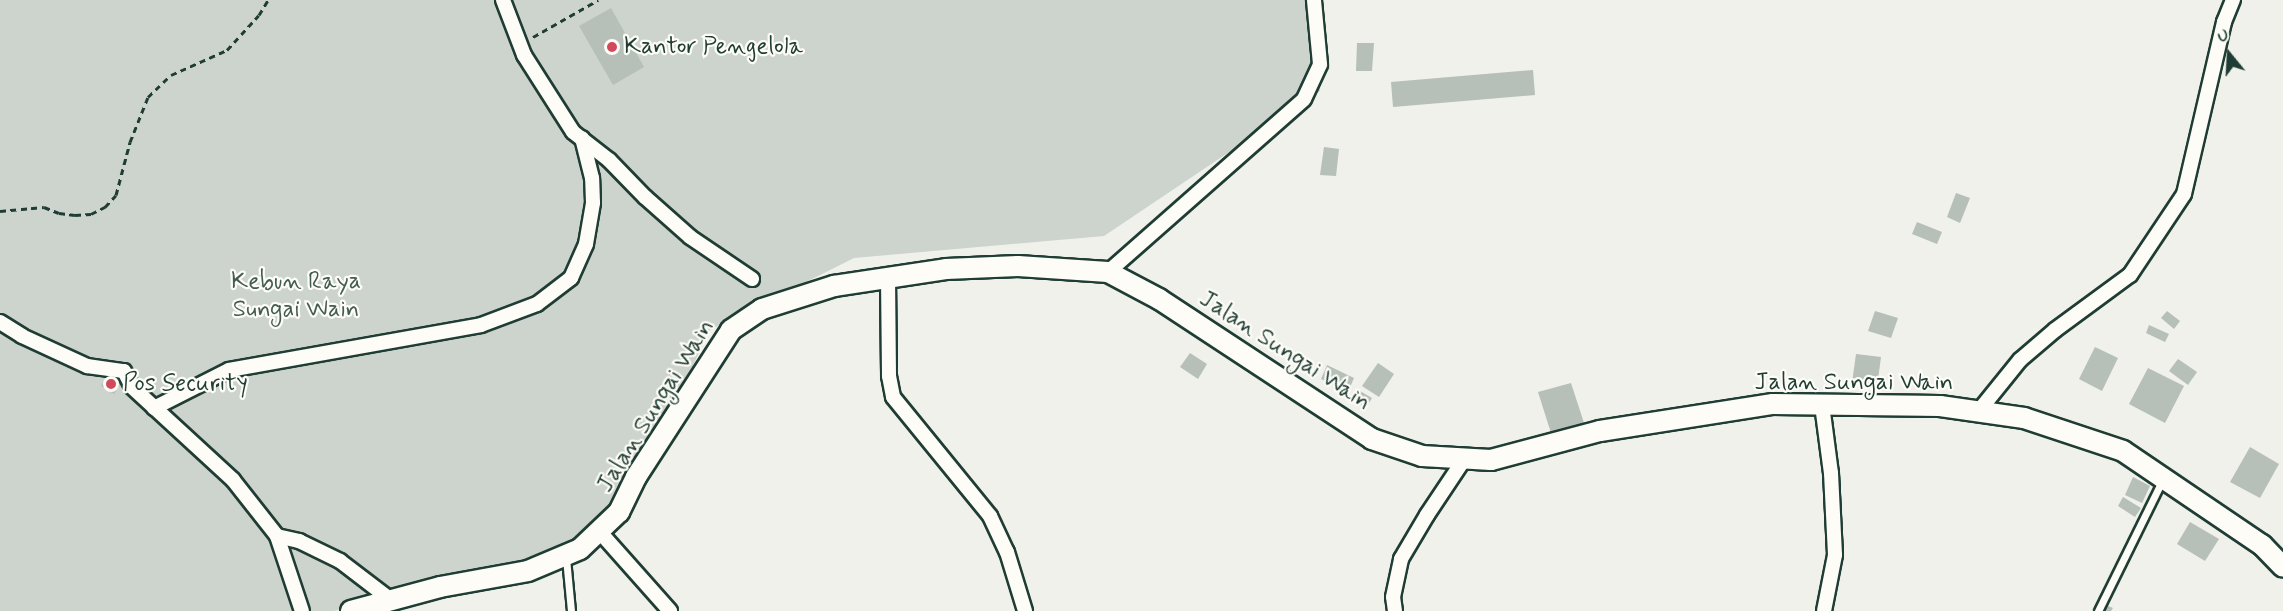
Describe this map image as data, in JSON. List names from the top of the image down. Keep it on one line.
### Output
{"streets":{"street":["Jalan Sungai Wain"]},"parks":["Kebun Raya Sungai Wain"],"places":["Kantor Pengelola","Pos Security"],"north":"top"}
